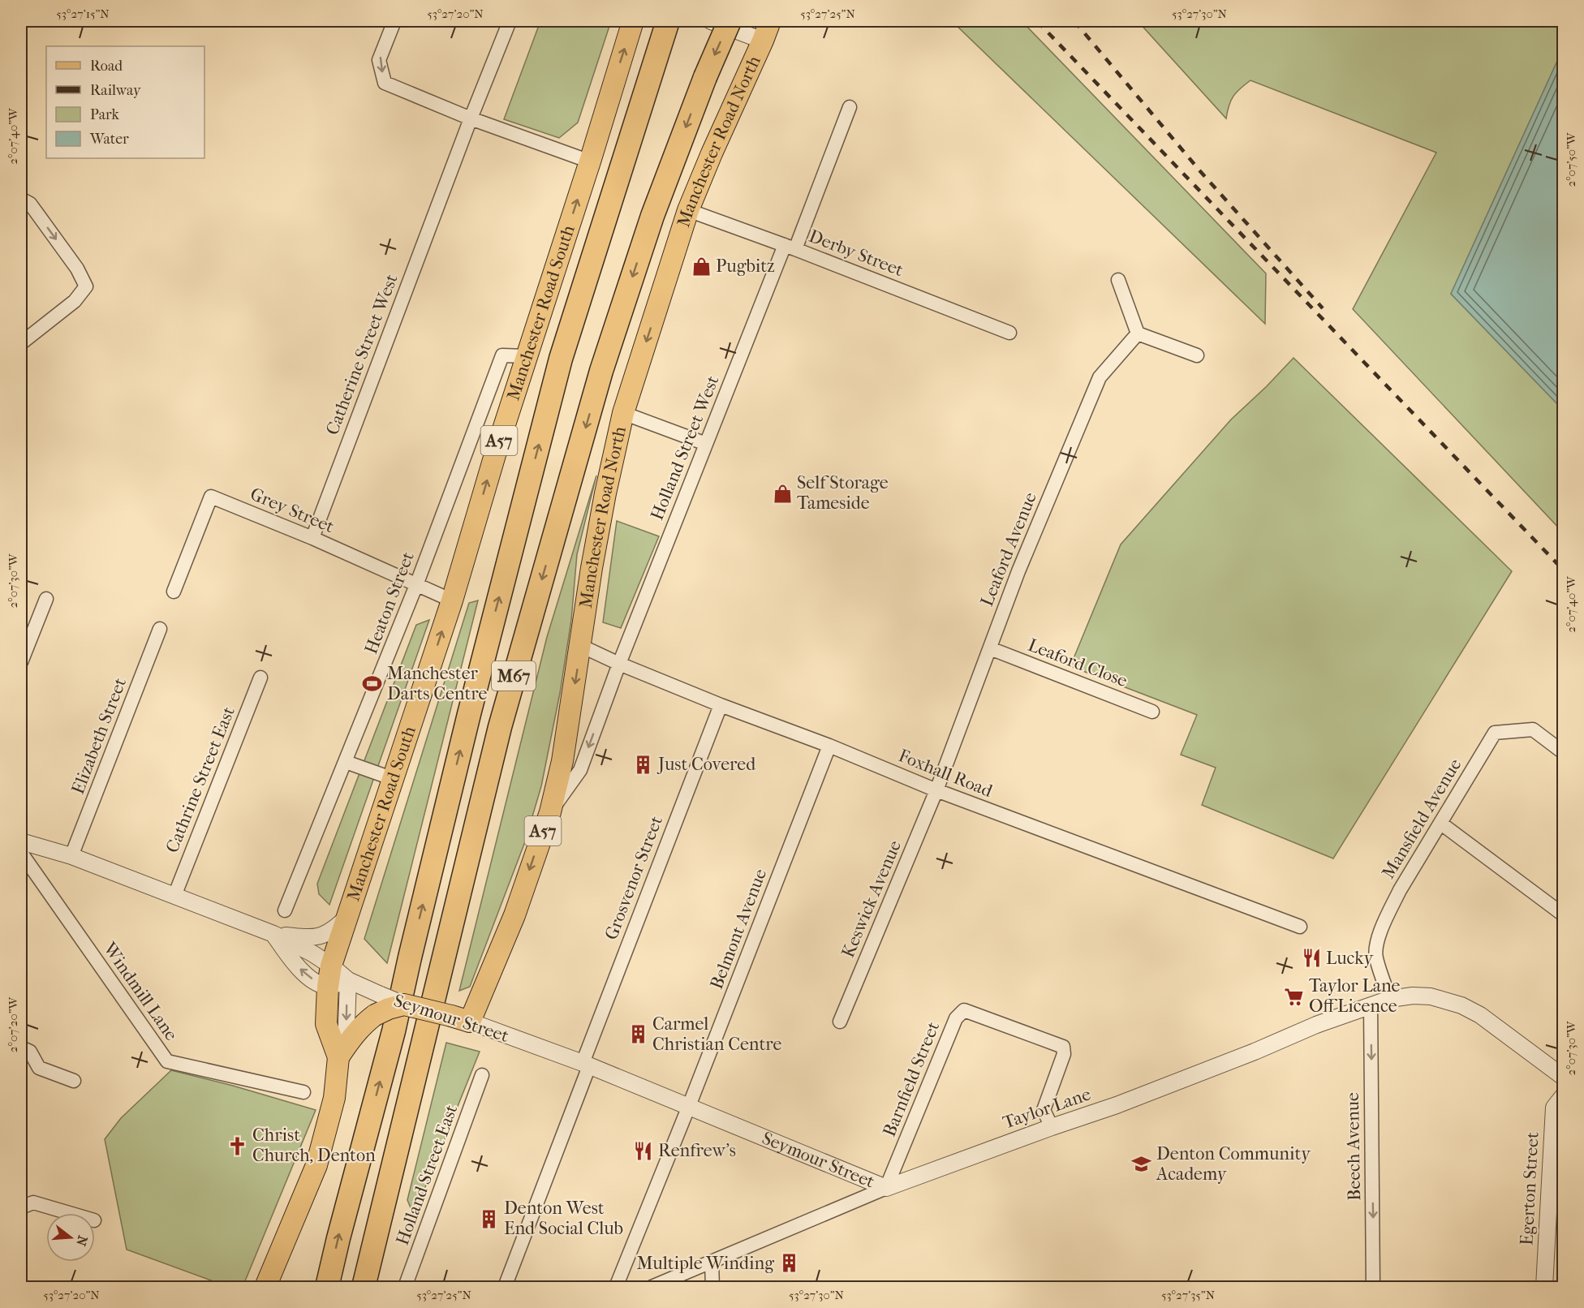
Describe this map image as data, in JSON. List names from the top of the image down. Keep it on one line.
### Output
{"streets":{"highway":["M67"],"main road":["Manchester Road North","Manchester Road South","A57","Seymour Street"],"street":["Derby Street","Catherine Street West","Holland Street West","Grey Street","Leaford Avenue","Heaton Street","Leaford Close","Elizabeth Street","Foxhall Road","Cathrine Street East","Mansfield Avenue","Grosvenor Street","Keswick Avenue","Belmont Avenue","Windmill Lane","Barnfield Street","Taylor Lane","Beech Avenue","Holland Street East","Egerton Street"]},"crossings":[["Manchester Road North","Derby Street"],["Manchester Road North","Holland Street West"],["Manchester Road North","Foxhall Road"],["Manchester Road North","Seymour Street"],["Derby Street","Holland Street West"],["Manchester Road South","A57"],["Manchester Road South","Grey Street"],["Manchester Road South","Heaton Street"],["Manchester Road South","Seymour Street"],["Catherine Street West","Grey Street"],["A57","Seymour Street"],["Holland Street West","Foxhall Road"],["Grey Street","Heaton Street"],["Leaford Avenue","Leaford Close"],["Leaford Avenue","Foxhall Road"],["Leaford Avenue","Keswick Avenue"],["Elizabeth Street","Seymour Street"],["Foxhall Road","Grosvenor Street"],["Foxhall Road","Keswick Avenue"],["Foxhall Road","Belmont Avenue"],["Cathrine Street East","Seymour Street"],["Mansfield Avenue","Taylor Lane"],["Grosvenor Street","Seymour Street"],["Belmont Avenue","Seymour Street"],["Seymour Street","Barnfield Street"],["Seymour Street","Taylor Lane"],["Barnfield Street","Taylor Lane"],["Taylor Lane","Beech Avenue"]],"one_way":["Manchester Road North","Manchester Road South","Beech Avenue"],"places":{"shop":["Pugbitz","Self Storage Tameside"],"sports":["Manchester Darts Centre"],"building":["Just Covered","Carmel Christian Centre","Denton West End Social Club","Multiple Winding"],"restaurant":["Lucky","Renfrew's"],"supermarket":["Taylor Lane Off Licence"],"church":["Christ Church, Denton"],"school or university":["Denton Community Academy"]},"legend":["Road","Railway","Park","Water"],"north":"right","coordinates":["53°27'15\"N","53°27'20\"N","53°27'25\"N","53°27'30\"N","2°07'40\"W","2°07'50\"W","2°07'30\"W","2°07'20\"W","53°27'35\"N"]}
